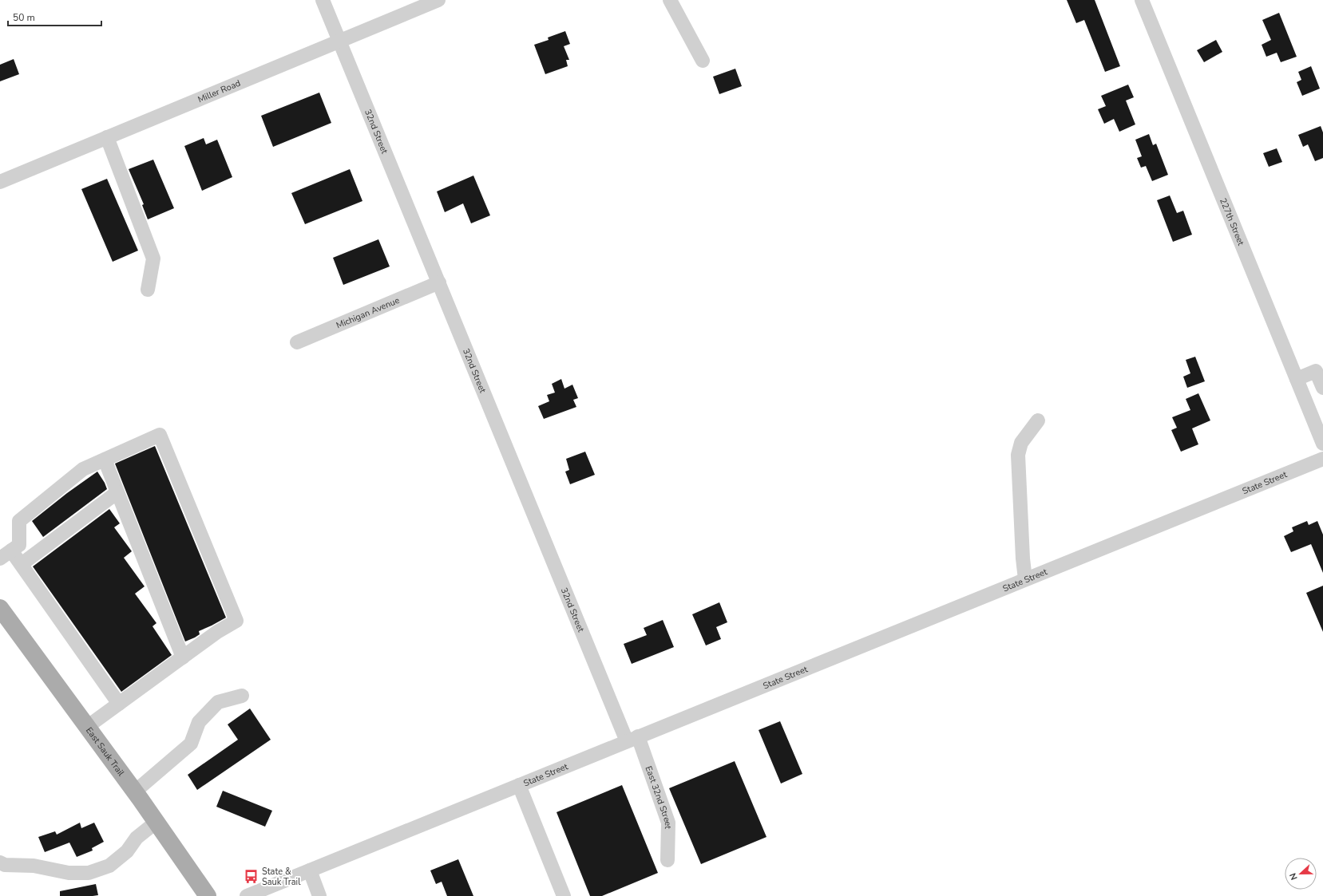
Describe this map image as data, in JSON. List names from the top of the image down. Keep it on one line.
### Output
{"streets":{"main road":["East Sauk Trail"],"street":["Miller Road","32nd Street","227th Street","Michigan Avenue","State Street","East 32nd Street"]},"crossings":[["Miller Road","32nd Street"],["32nd Street","Michigan Avenue"],["32nd Street","State Street"],["32nd Street","East 32nd Street"],["State Street","East 32nd Street"]],"places":{"bus stop":["State & Sauk Trail"]},"scale_bar":"50 m","north":"left"}
